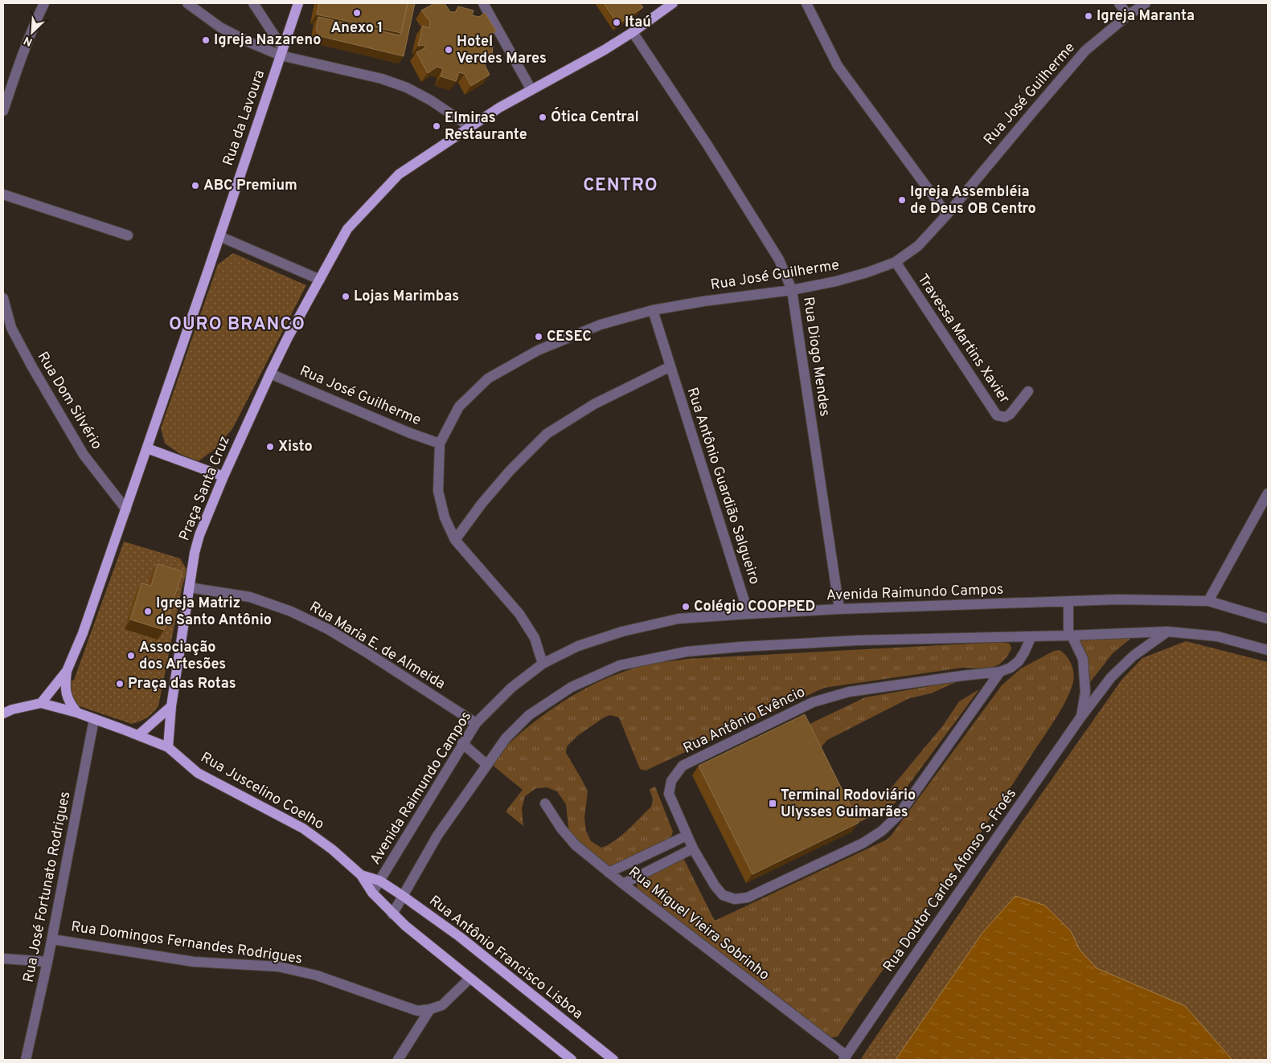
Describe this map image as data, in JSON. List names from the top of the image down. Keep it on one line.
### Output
{"streets":{"main road":["Rua da Lavoura","Praça Santa Cruz","Rua Juscelino Coelho","Rua Antônio Francisco Lisboa"],"street":["Rua José Guilherme","Travessa Martins Xavier","Rua Diogo Mendes","Rua Dom Silvério","Rua Antônio Guardião Salgueiro","Avenida Raimundo Campos","Rua Maria E. de Almeida","Rua Antônio Evêncio","Rua Doutor Carlos Afonso S. Froés","Rua José Fortunato Rodrigues","Rua Miguel Vieira Sobrinho","Rua Domingos Fernandes Rodrigues"]},"crossings":[["Rua José Guilherme","Travessa Martins Xavier"],["Rua José Guilherme","Rua Diogo Mendes"],["Rua José Guilherme","Rua Antônio Guardião Salgueiro"],["Rua José Guilherme","Praça Santa Cruz"],["Rua José Guilherme","Avenida Raimundo Campos"],["Rua Diogo Mendes","Praça Santa Cruz"],["Rua Diogo Mendes","Avenida Raimundo Campos"],["Rua Antônio Guardião Salgueiro","Avenida Raimundo Campos"],["Praça Santa Cruz","Rua Maria E. de Almeida"],["Praça Santa Cruz","Rua Juscelino Coelho"],["Avenida Raimundo Campos","Rua Maria E. de Almeida"],["Avenida Raimundo Campos","Rua Juscelino Coelho"],["Avenida Raimundo Campos","Rua Antônio Francisco Lisboa"],["Rua Juscelino Coelho","Rua Antônio Francisco Lisboa"],["Rua Doutor Carlos Afonso S. Froés","Rua Miguel Vieira Sobrinho"],["Rua José Fortunato Rodrigues","Rua Domingos Fernandes Rodrigues"]],"districts":["CENTRO","OURO BRANCO"],"places":{"other":["Anexo 1","Igreja Maranta","Itaú","Igreja Nazareno","Hotel Verdes Mares","Ótica Central","Elmiras Restaurante","ABC Premium","Igreja Assembléia de Deus OB Centro","Lojas Marimbas","CESEC","Xisto","Colégio COOPPED","Igreja Matriz de Santo Antônio","Associação dos Artesões","Praça das Rotas"],"transit":["Terminal Rodoviário Ulysses Guimarães"]},"north":"bottom left"}
